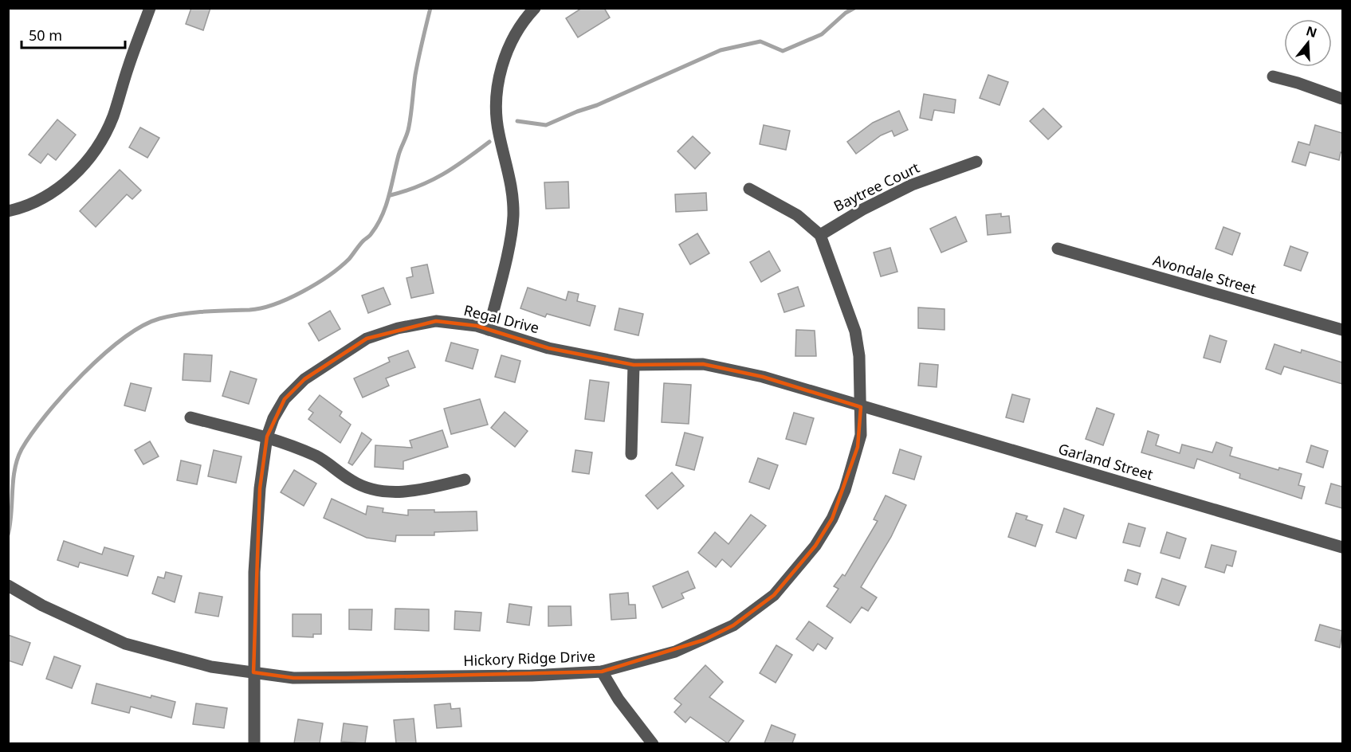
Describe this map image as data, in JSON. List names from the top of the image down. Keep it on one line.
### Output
{"streets":{"street":["Baytree Court","Avondale Street","Regal Drive","Garland Street","Hickory Ridge Drive"]},"crossings":[["Baytree Court","Hickory Ridge Drive"],["Regal Drive","Garland Street"],["Regal Drive","Hickory Ridge Drive"],["Garland Street","Hickory Ridge Drive"]],"scale_bar":"50 m","north":"top"}
